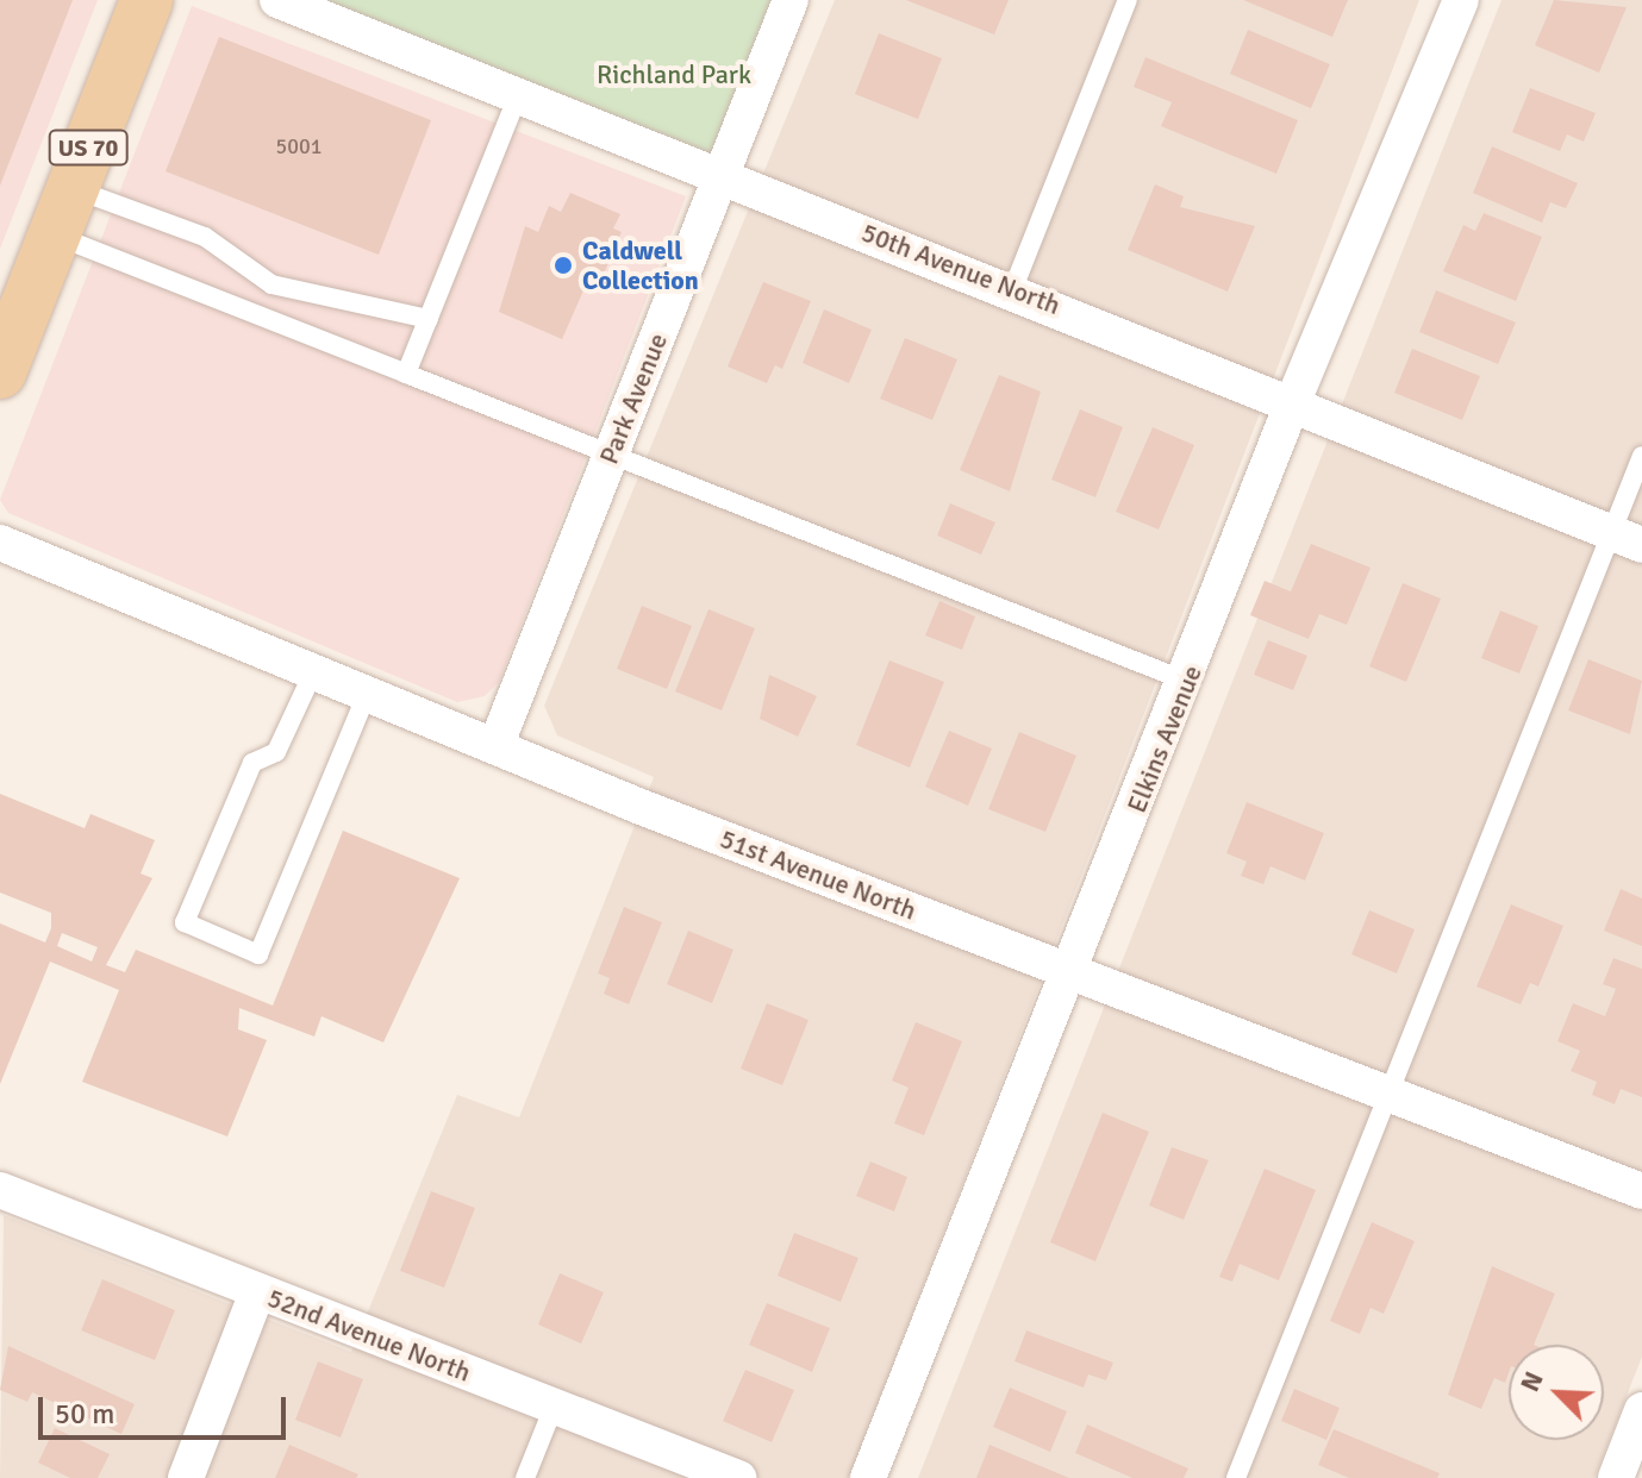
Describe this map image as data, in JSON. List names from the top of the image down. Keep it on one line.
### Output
{"streets":{"main road":["US 70"],"street":["50th Avenue North","Park Avenue","Elkins Avenue","51st Avenue North","52nd Avenue North"]},"crossings":[["50th Avenue North","Park Avenue"],["50th Avenue North","Elkins Avenue"],["Park Avenue","51st Avenue North"],["Elkins Avenue","51st Avenue North"]],"parks":["Richland Park"],"places":["Caldwell Collection"],"house_numbers":["5001"],"scale_bar":"50 m","north":"top left"}
